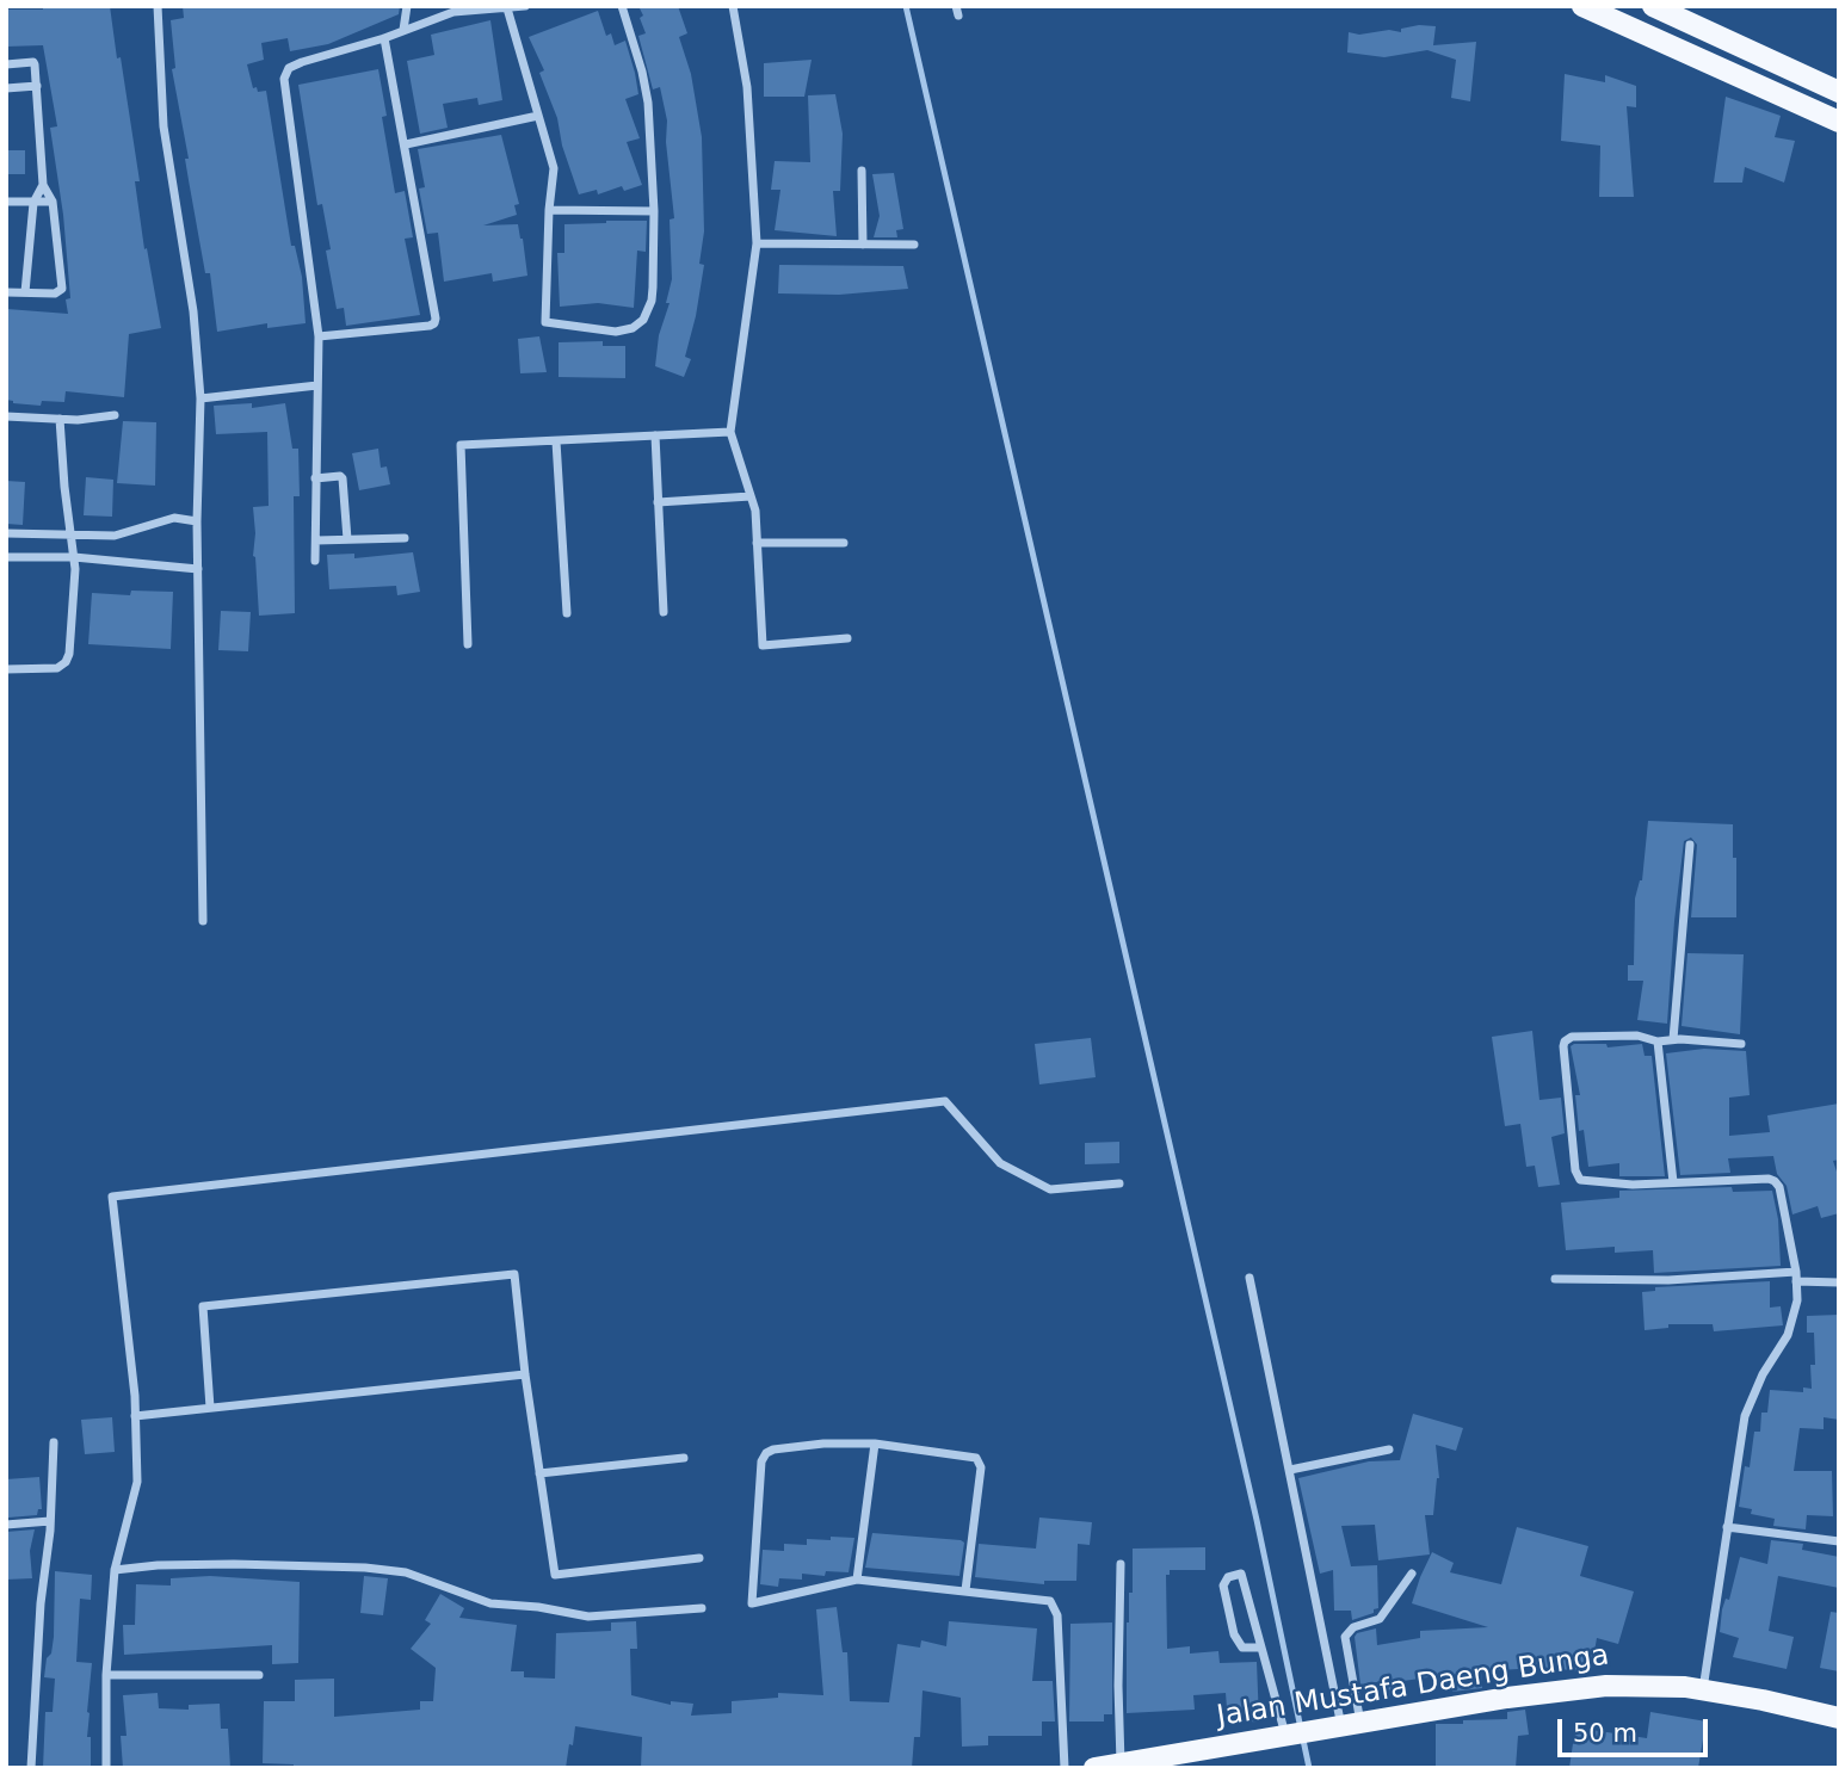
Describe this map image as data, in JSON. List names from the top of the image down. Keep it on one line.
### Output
{"streets":{"main road":["Jalan Mustafa Daeng Bunga"]},"scale_bar":"50 m"}
